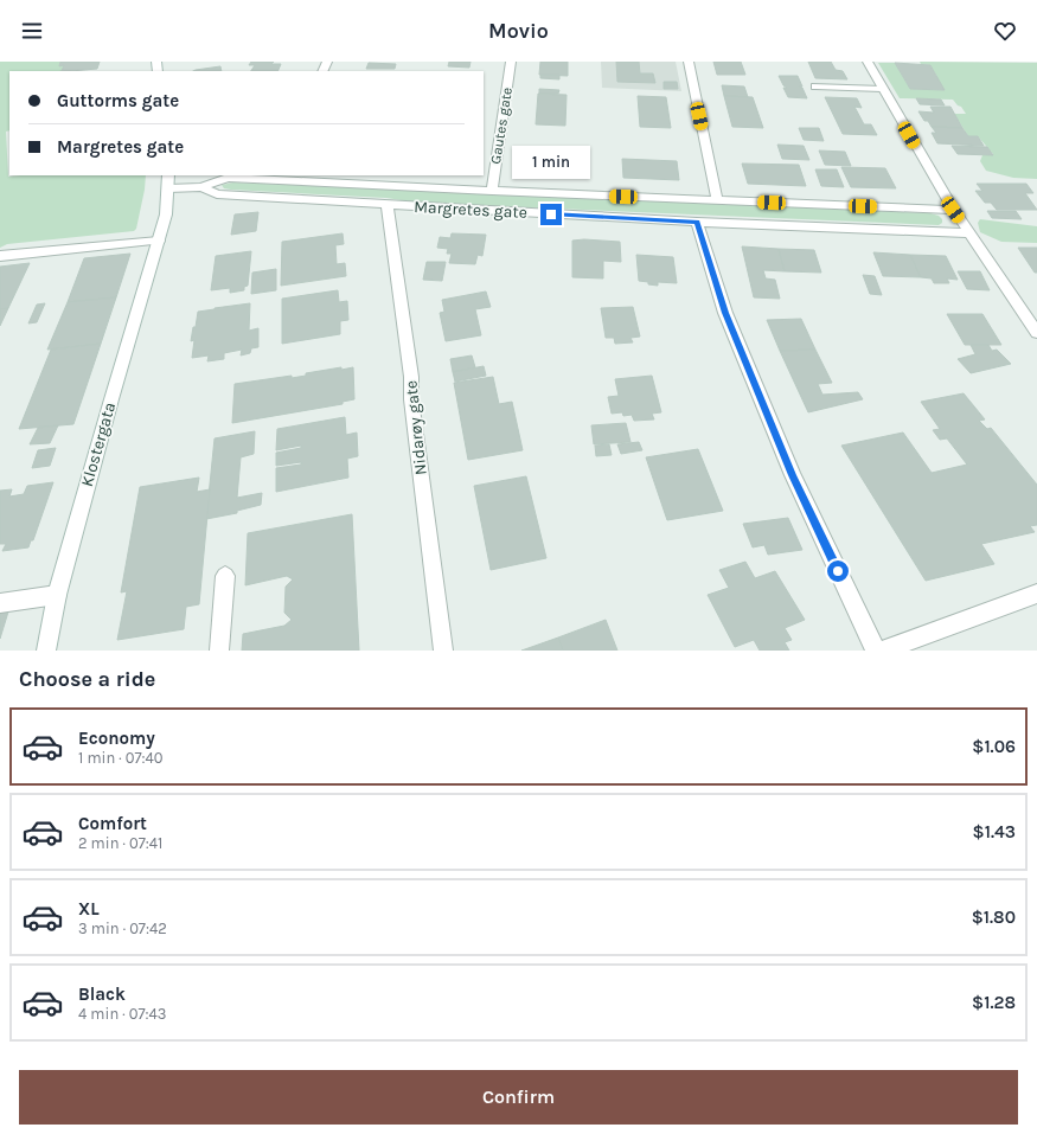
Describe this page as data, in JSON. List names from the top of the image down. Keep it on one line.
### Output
{"streets":{"street":["Gautes gate","Margretes gate","Nidarøy gate","Klostergata"]},"crossings":[["Gautes gate","Margretes gate"],["Margretes gate","Nidarøy gate"],["Margretes gate","Klostergata"]],"page":{"header":"Movio","banner":["Guttorms gate","Margretes gate"],"bubble":"1 min","heading":"Choose a ride","list":[{"name":"Economy","note":"1 min · 07:40","value":"$1.06"},{"name":"Comfort","note":"2 min · 07:41","value":"$1.43"},{"name":"XL","note":"3 min · 07:42","value":"$1.80"},{"name":"Black","note":"4 min · 07:43","value":"$1.28"}],"buttons":"Confirm"}}
